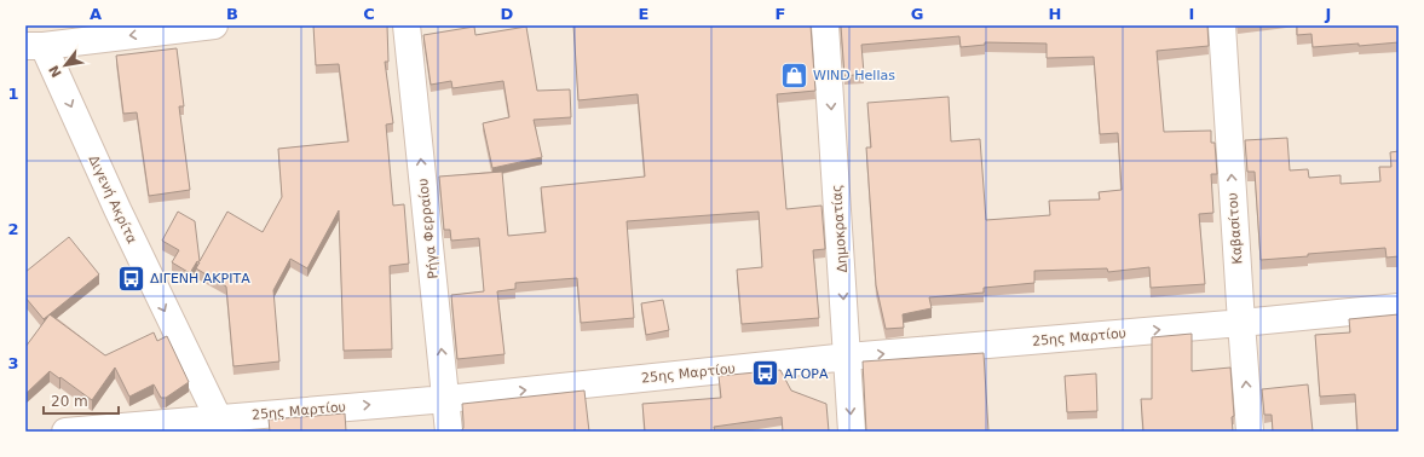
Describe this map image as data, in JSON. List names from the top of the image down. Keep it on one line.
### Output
{"streets":{"street":["Διγενή Ακρίτα","Ρήγα Φερραίου","Δημοκρατίας","Καβασίτου","25ης Μαρτίου"]},"crossings":[["Διγενή Ακρίτα","25ης Μαρτίου"],["Ρήγα Φερραίου","25ης Μαρτίου"],["Δημοκρατίας","25ης Μαρτίου"],["Καβασίτου","25ης Μαρτίου"]],"one_way":["Διγενή Ακρίτα","Ρήγα Φερραίου","Δημοκρατίας","Καβασίτου","25ης Μαρτίου"],"places":{"shop":["WIND Hellas"],"bus stop":["ΔΙΓΕΝΗ ΑΚΡΙΤΑ","ΑΓΟΡΑ"]},"scale_bar":"20 m","north":"bottom left","grid":{"columns":["A","B","C","D","E","F","G","H","I","J"],"rows":["1","2","3"]}}
